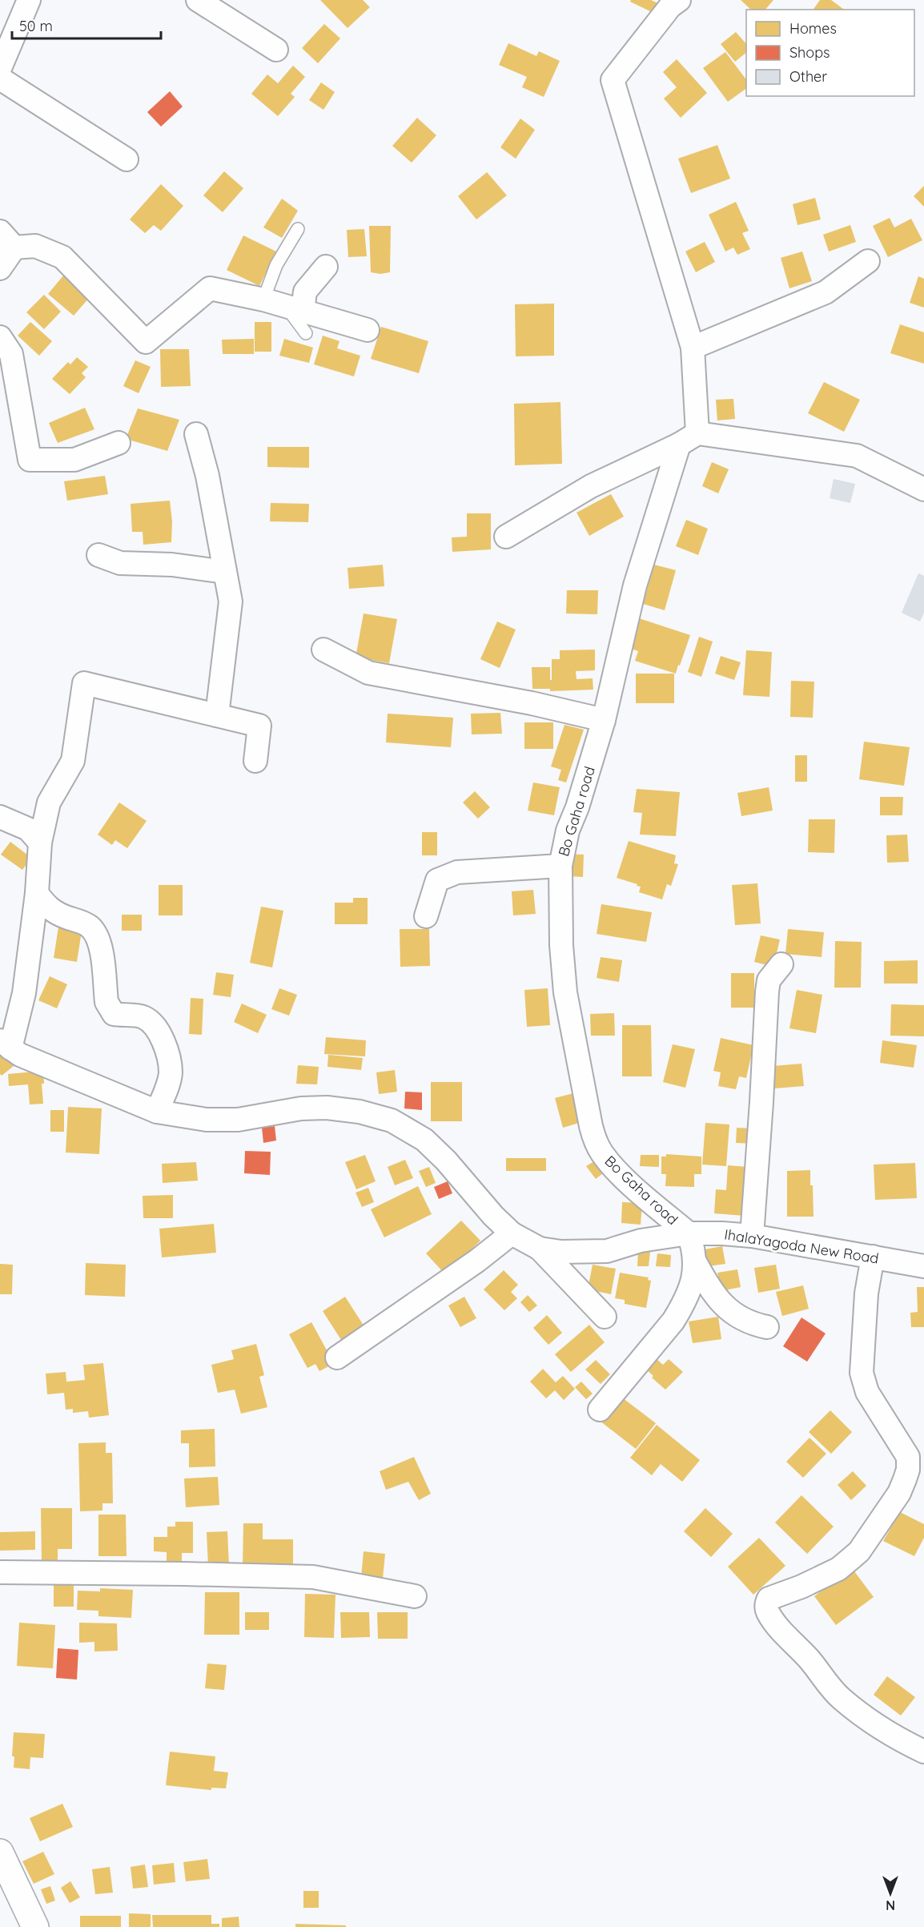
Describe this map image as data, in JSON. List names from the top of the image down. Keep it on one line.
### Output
{"streets":{"street":["Bo Gaha road","IhalaYagoda New Road"]},"crossings":[["Bo Gaha road","IhalaYagoda New Road"]],"legend":["Homes","Shops","Other"],"scale_bar":"50 m","north":"bottom"}
